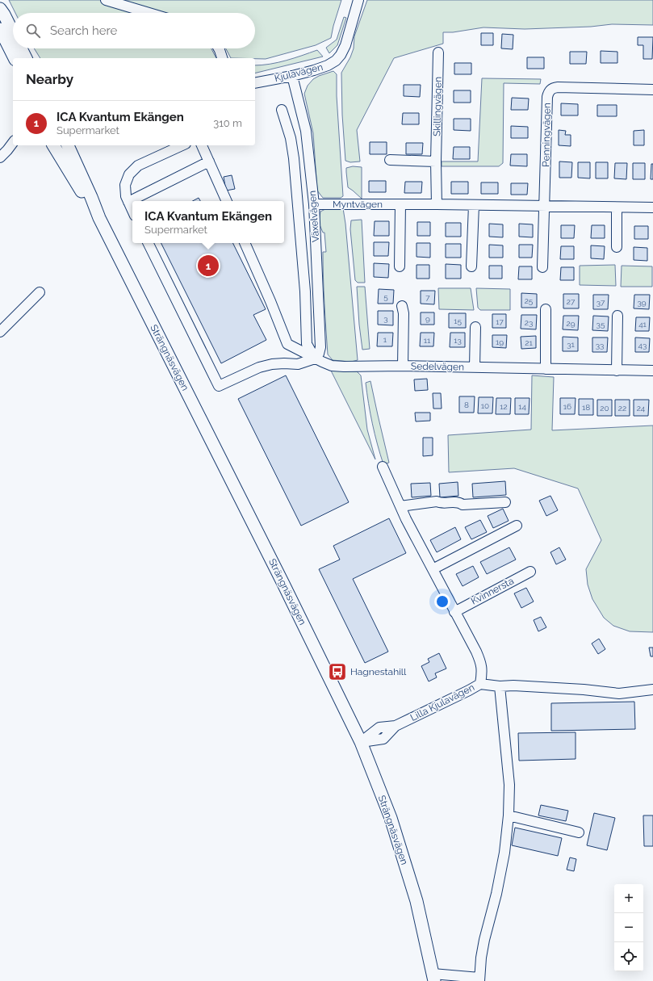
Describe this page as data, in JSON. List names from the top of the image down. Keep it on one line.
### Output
{"streets":{"main road":["Strängnäsvägen"],"street":["Kjulavägen","Skillingvägen","Penningvägen","Myntvägen","Växelvägen","Sedelvägen","Kvinnersta","Lilla Kjulavägen"]},"crossings":[["Kjulavägen","Växelvägen"],["Skillingvägen","Myntvägen"],["Penningvägen","Myntvägen"],["Myntvägen","Växelvägen"],["Strängnäsvägen","Lilla Kjulavägen"],["Kvinnersta","Lilla Kjulavägen"]],"places":{"bus stop":["Hagnestahill"]},"house_numbers":["5","7","25","27","37","39","3","9","15","17","23","29","35","41","1","11","13","19","21","31","33","43","8","10","12","14","16","18","20","22","24"],"page":{"search":"Search here","heading":"Nearby","list":[{"mark":"1","name":"ICA Kvantum Ekängen","note":"Supermarket","value":"310 m"}],"popup":["ICA Kvantum Ekängen","Supermarket"],"pins":"1","map_buttons":["+","−"]}}
